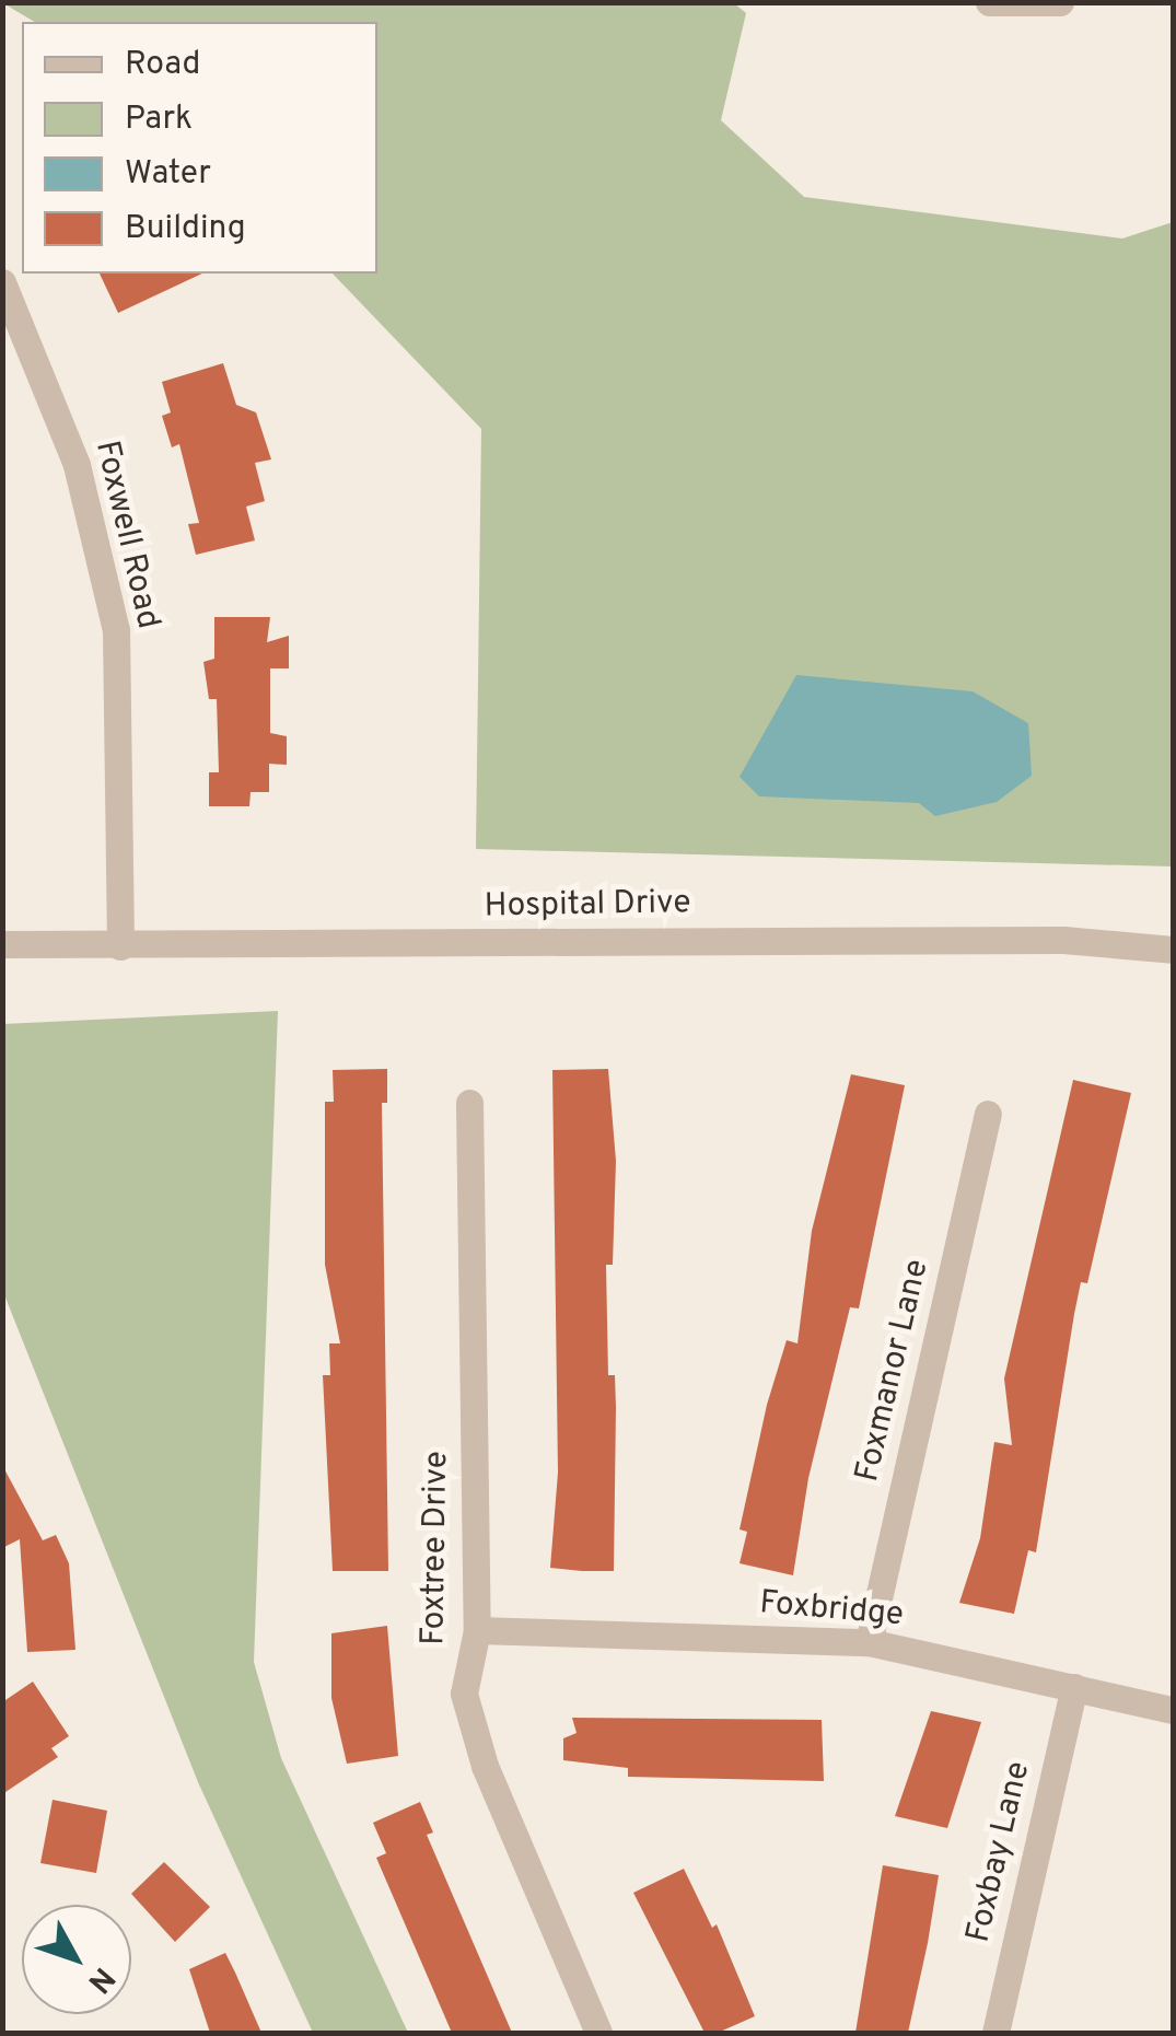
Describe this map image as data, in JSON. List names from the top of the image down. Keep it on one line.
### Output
{"streets":{"street":["Foxwell Road","Hospital Drive","Foxmanor Lane","Foxtree Drive","Foxbridge","Foxbay Lane"]},"crossings":[["Foxwell Road","Hospital Drive"],["Foxmanor Lane","Foxbridge"],["Foxtree Drive","Foxbridge"],["Foxbridge","Foxbay Lane"]],"legend":["Road","Park","Water","Building"],"north":"bottom right"}
